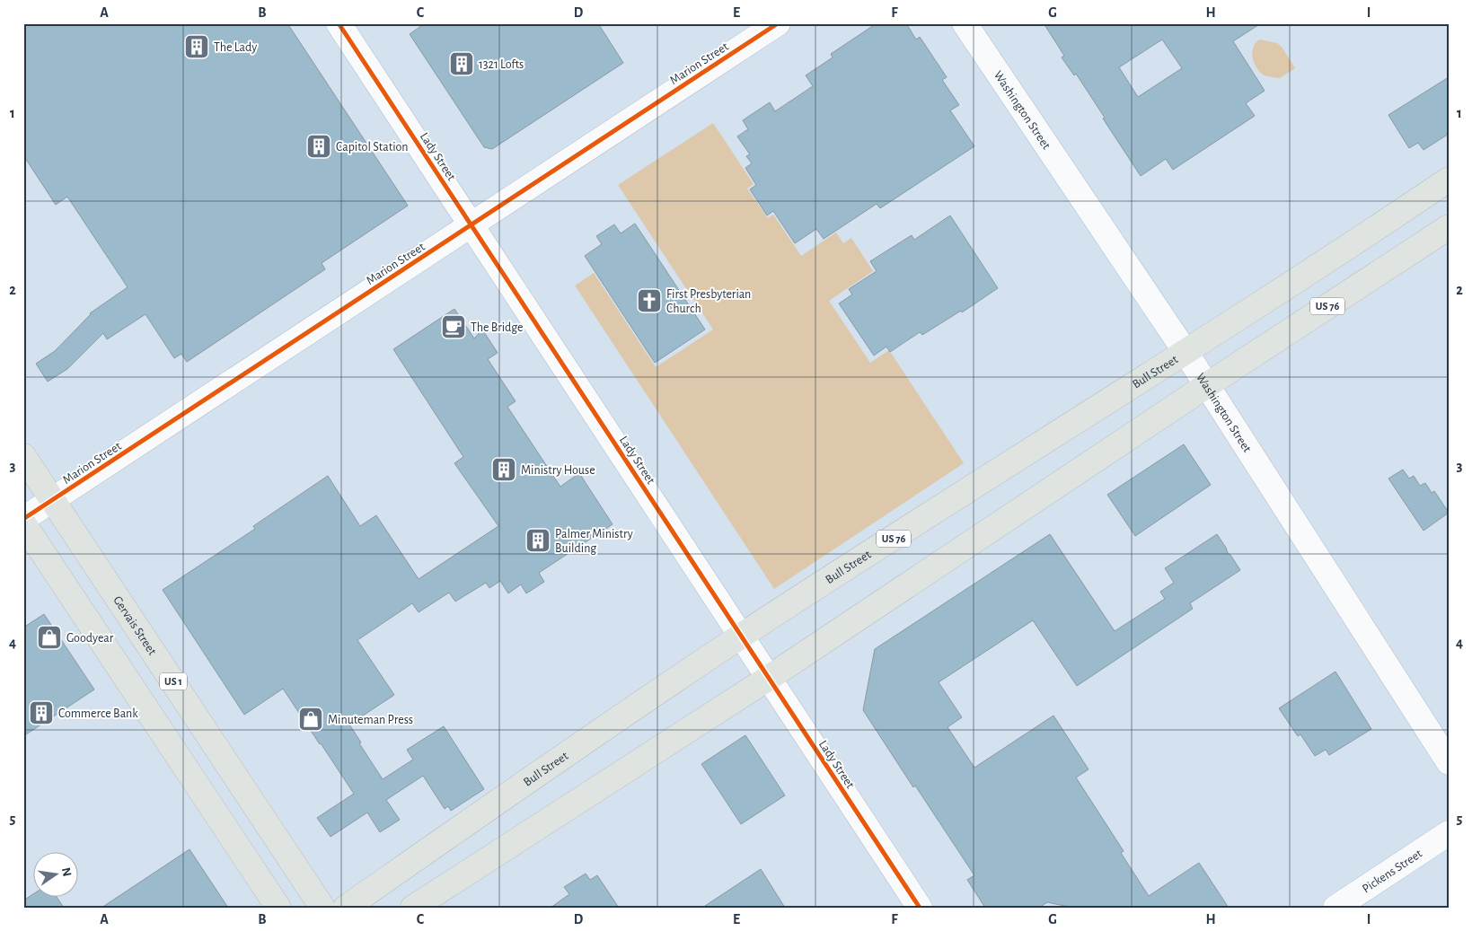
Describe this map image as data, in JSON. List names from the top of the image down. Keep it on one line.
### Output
{"streets":{"main road":["US 76","Bull Street","Gervais Street","US 1"],"street":["Marion Street","Washington Street","Lady Street","Pickens Street"]},"crossings":[["Marion Street","Lady Street"],["Marion Street","Gervais Street"],["Washington Street","US 76"],["Washington Street","Bull Street"],["Lady Street","US 76"],["Lady Street","Bull Street"]],"places":{"building":["The Lady","1321 Lofts","Capitol Station","Ministry House","Palmer Ministry Building","Commerce Bank"],"church":["First Presbyterian Church"],"cafe":["The Bridge"],"shop":["Goodyear","Minuteman Press"]},"north":"right","grid":{"columns":["A","B","C","D","E","F","G","H","I"],"rows":["1","2","3","4","5"]}}
